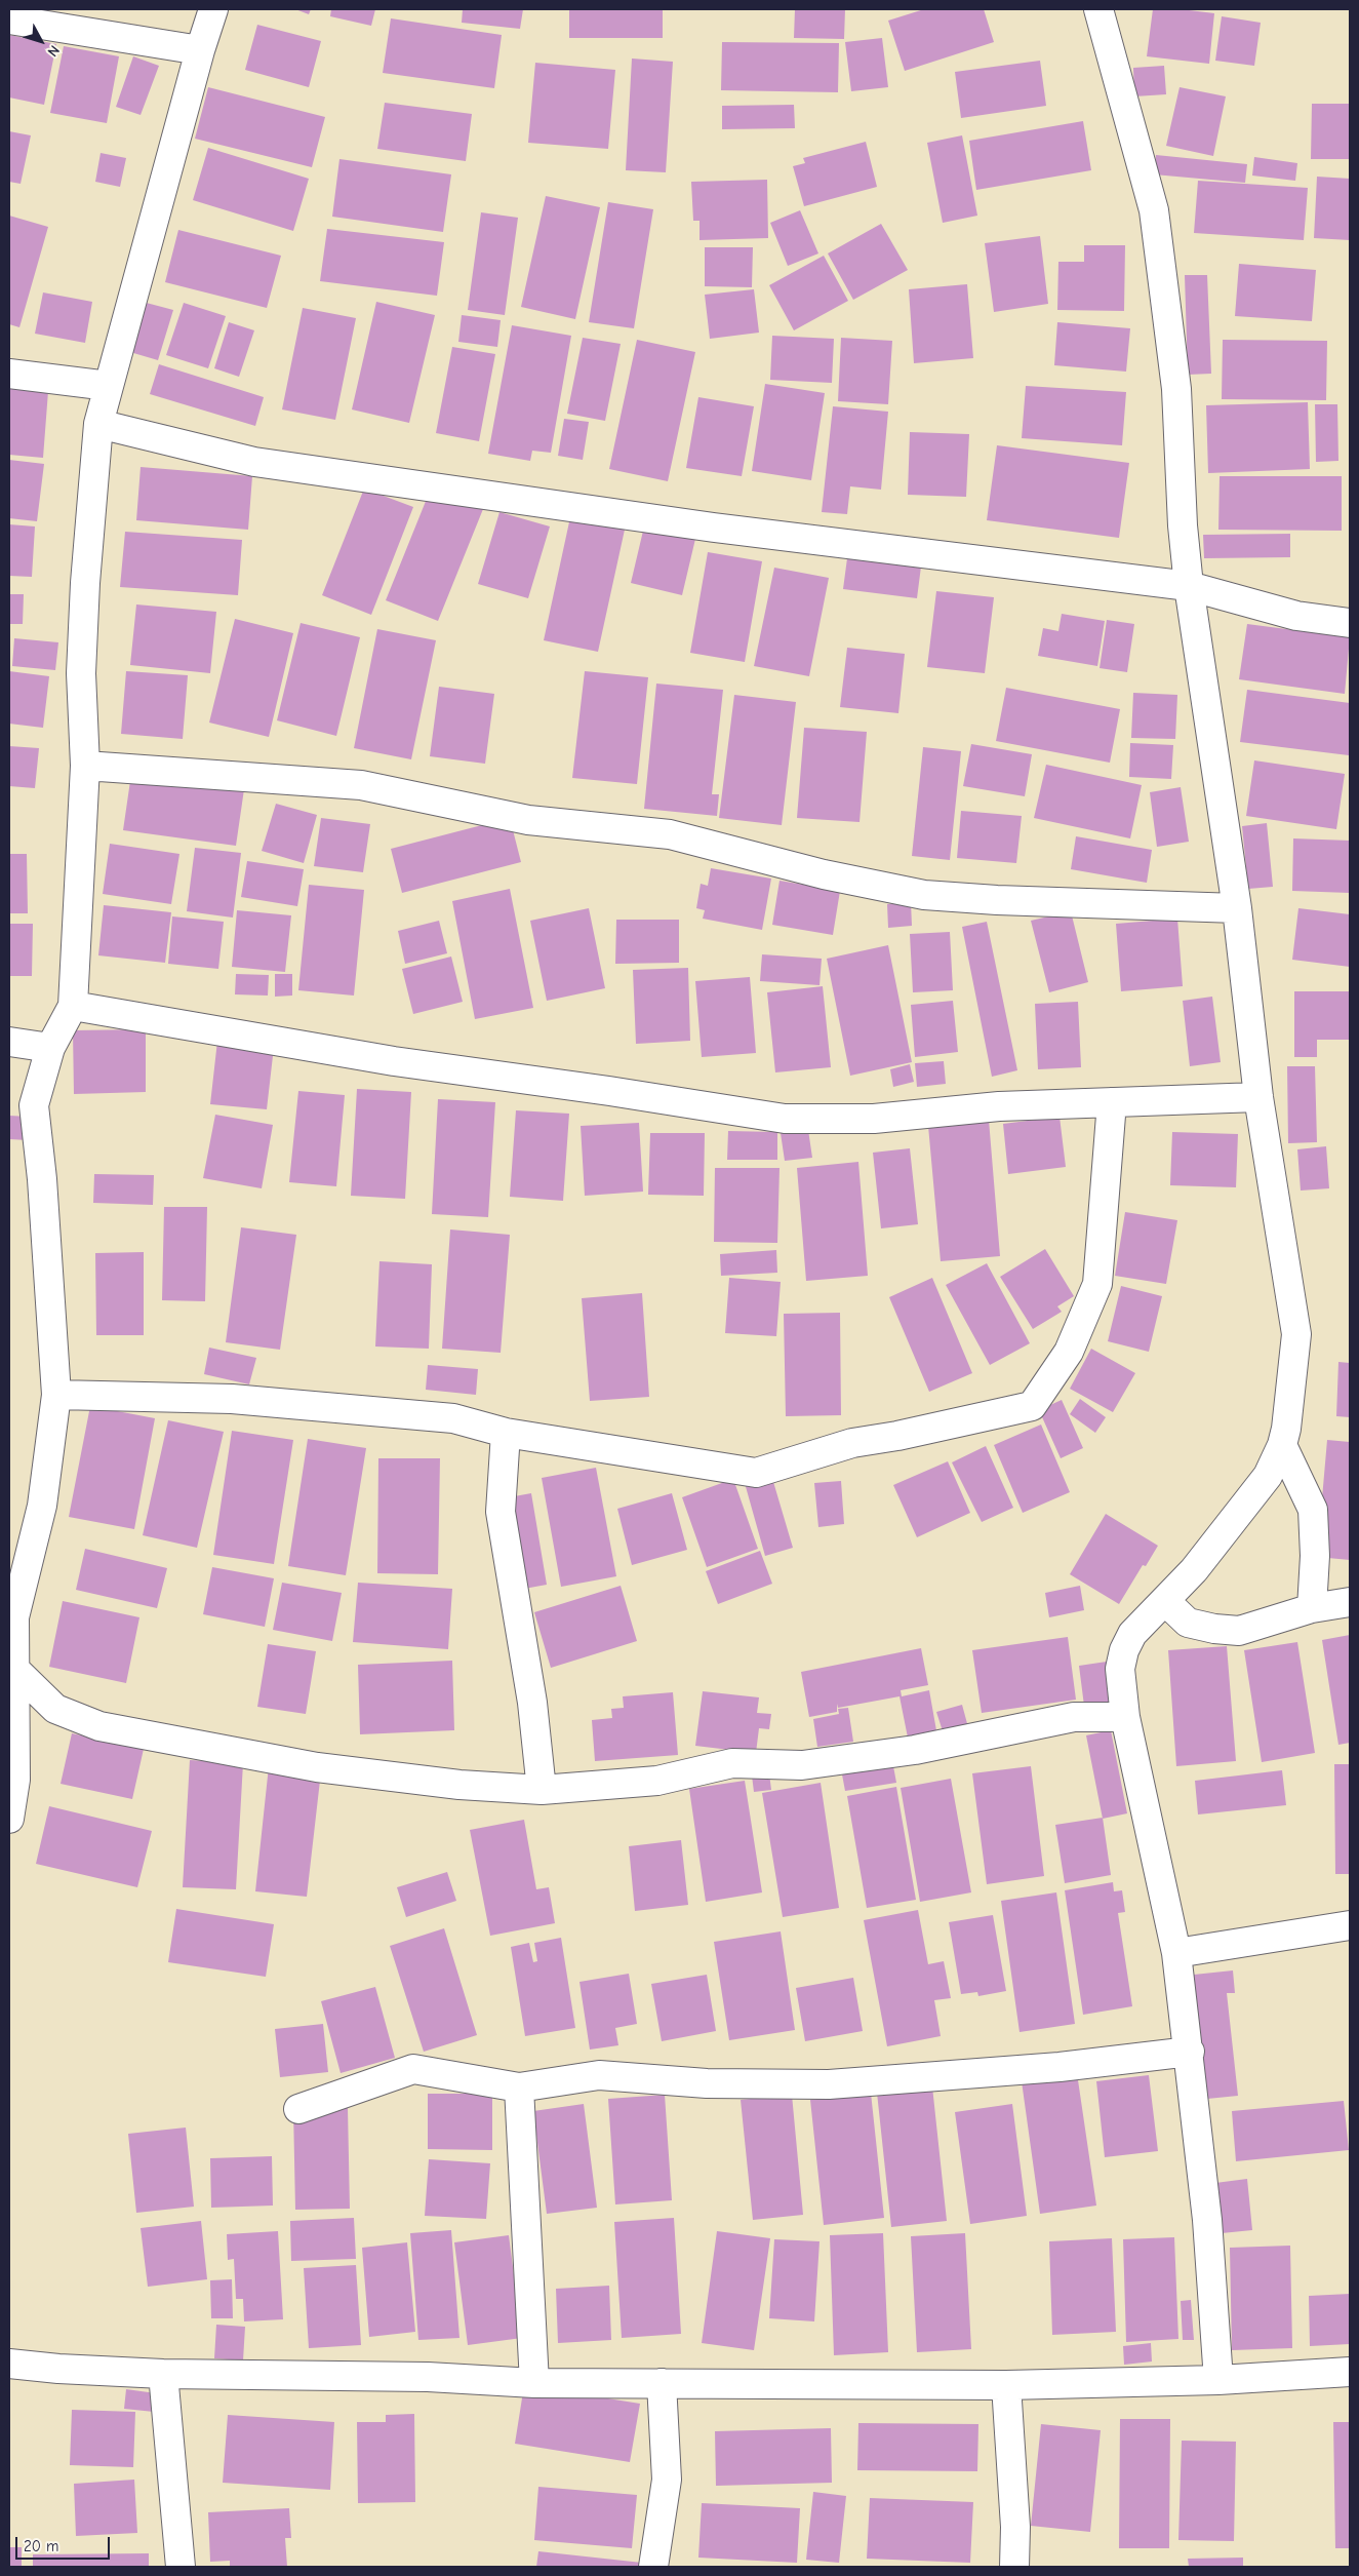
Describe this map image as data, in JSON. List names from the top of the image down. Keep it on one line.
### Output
{"scale_bar":"20 m","north":"bottom right"}
